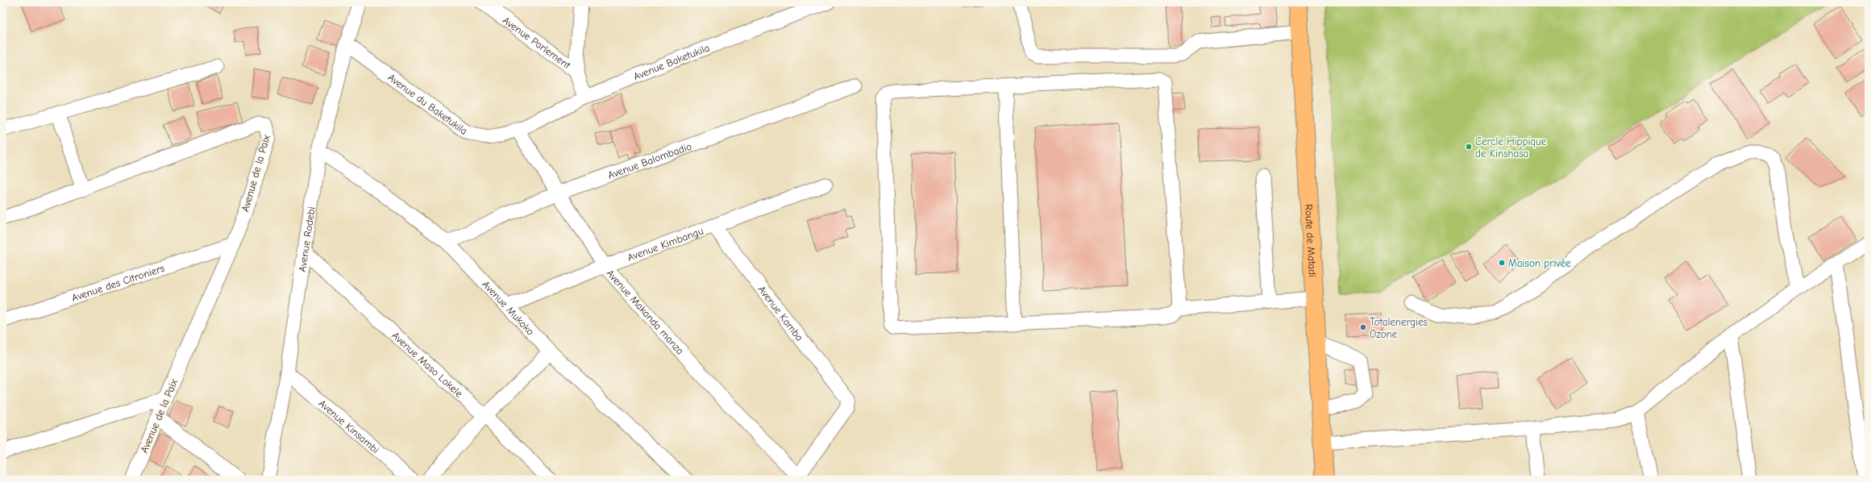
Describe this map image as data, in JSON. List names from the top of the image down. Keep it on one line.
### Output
{"streets":{"main road":["Route de Matadi"],"street":["Avenue Parlement","Avenue Baketukila","Avenue du Baketukila","Avenue Balombadio","Avenue de la Paix","Avenue Rodebi","Avenue Kimbangu","Avenue des Citroniers","Avenue Mukoko","Avenue Makanda manza","Avenue Kamba","Avenue Maso Lokele","Avenue Kinsambi"]},"crossings":[["Avenue Baketukila","Avenue du Baketukila"],["Avenue Baketukila","Avenue Makanda manza"],["Avenue du Baketukila","Avenue Rodebi"],["Avenue du Baketukila","Avenue Makanda manza"],["Avenue Balombadio","Avenue Mukoko"],["Avenue Balombadio","Avenue Makanda manza"],["Avenue de la Paix","Avenue des Citroniers"],["Avenue Rodebi","Avenue Mukoko"],["Avenue Rodebi","Avenue Maso Lokele"],["Avenue Rodebi","Avenue Kinsambi"],["Avenue Kimbangu","Avenue Mukoko"],["Avenue Kimbangu","Avenue Makanda manza"],["Avenue Kimbangu","Avenue Kamba"],["Avenue Makanda manza","Avenue Kamba"]],"places":["Cercle Hippique de Kinshasa","Maison privée","Totalenergies Ozone"]}
